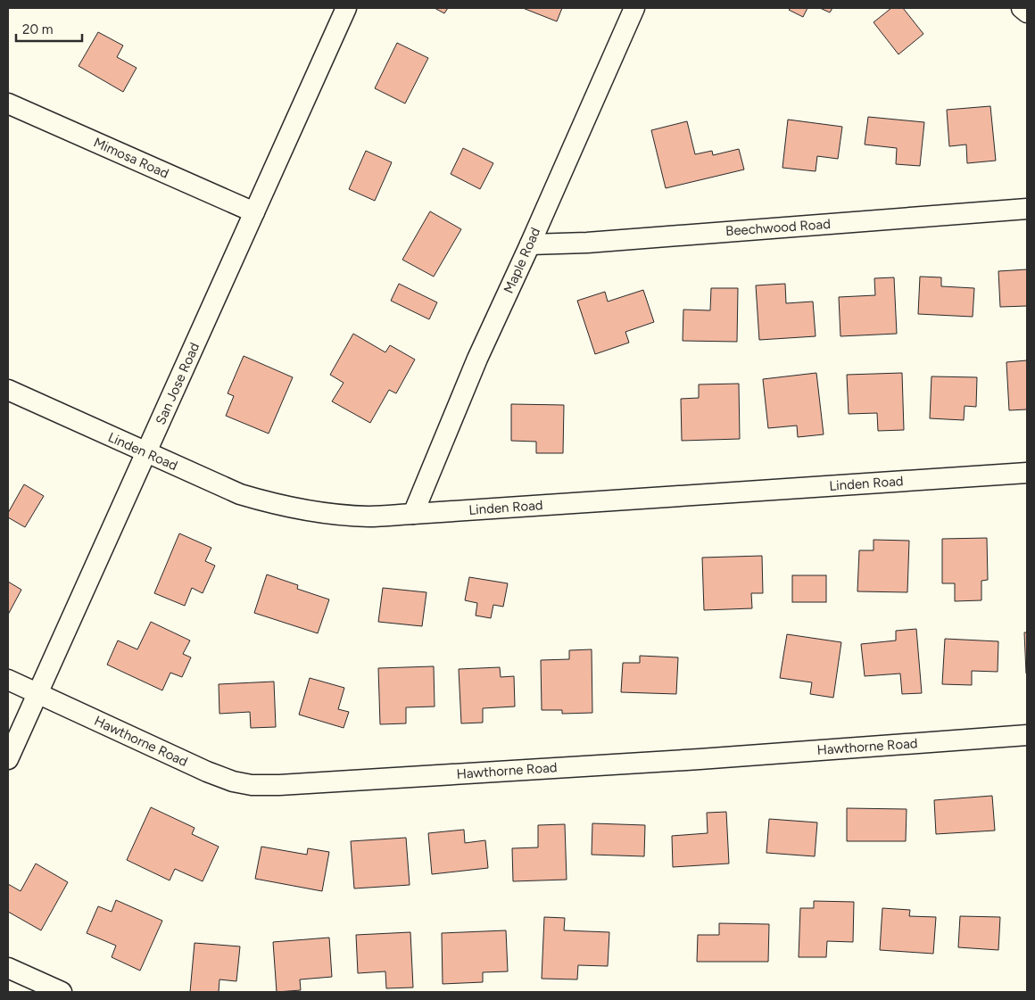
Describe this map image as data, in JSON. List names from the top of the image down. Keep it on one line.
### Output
{"streets":{"street":["Mimosa Road","Beechwood Road","Maple Road","San Jose Road","Linden Road","Hawthorne Road"]},"crossings":[["Mimosa Road","San Jose Road"],["Beechwood Road","Maple Road"],["Maple Road","Linden Road"],["San Jose Road","Linden Road"],["San Jose Road","Hawthorne Road"]],"scale_bar":"20 m"}
